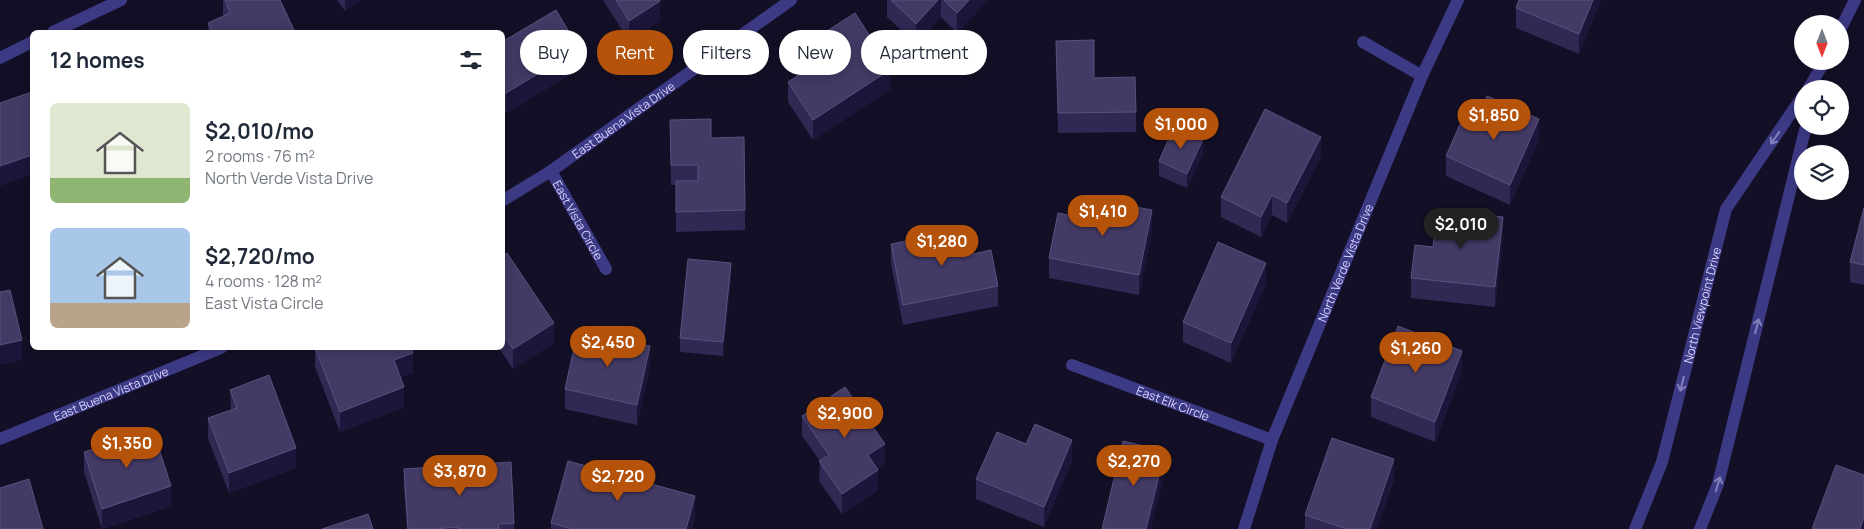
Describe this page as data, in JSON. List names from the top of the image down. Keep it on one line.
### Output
{"streets":{"street":["East Buena Vista Drive","East Vista Circle","North Verde Vista Drive","North Viewpoint Drive","East Elk Circle"]},"crossings":[["East Buena Vista Drive","East Vista Circle"],["North Verde Vista Drive","East Elk Circle"]],"north":"bottom","page":{"chip":["Buy","Rent","Filters","New","Apartment"],"heading":"12 homes","list":[{"name":"$2,010/mo","note":"2 rooms · 76 m² · North Verde Vista Drive"},{"name":"$2,720/mo","note":"4 rooms · 128 m² · East Vista Circle"}],"price":["$1,850","$1,000","$1,410","$2,010","$1,280","$2,450","$1,260","$2,900","$1,350","$2,270","$3,870","$2,720"]}}
